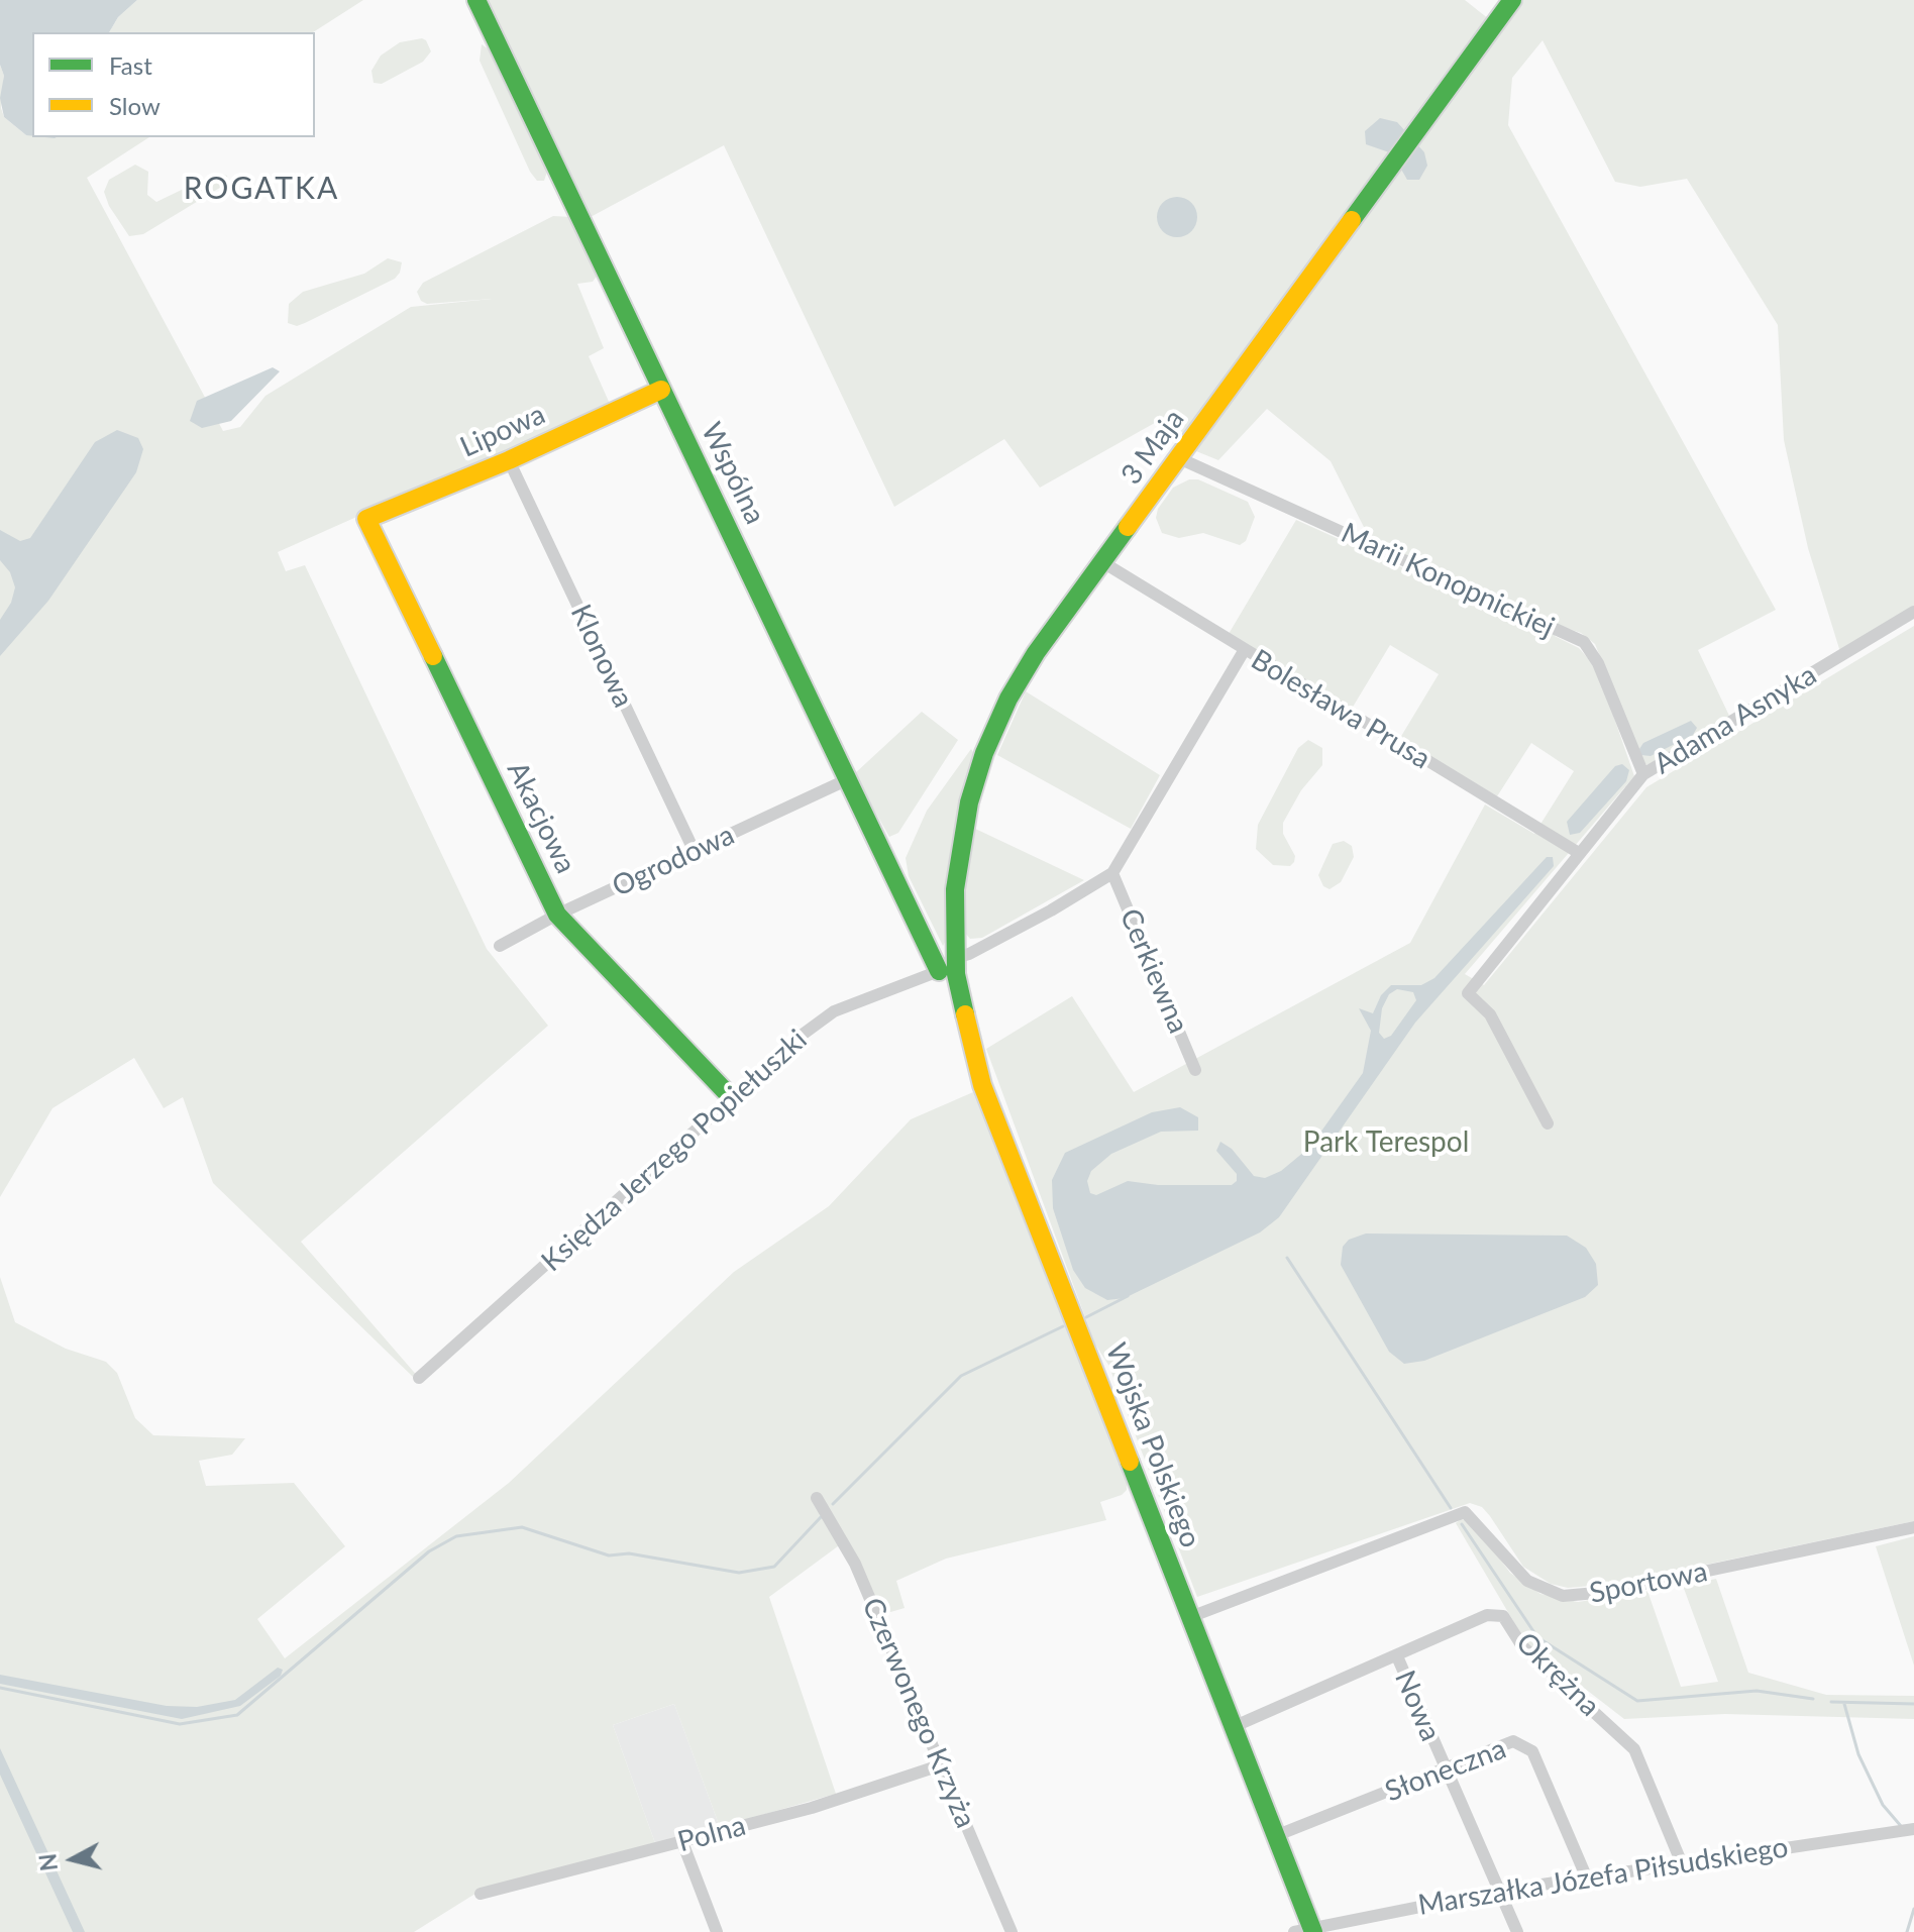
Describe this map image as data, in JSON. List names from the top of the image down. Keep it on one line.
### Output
{"streets":{"street":["Lipowa","3 Maja","Wspólna","Marii Konopnickiej","Klonowa","Bolesława Prusa","Adama Asnyka","Akacjowa","Ogrodowa","Cerkiewna","Księdza Jerzego Popiełuszki","Wojska Polskiego","Sportowa","Okrężna","Nowa","Czerwonego Krzyża","Słoneczna","Polna","Marszałka Józefa Piłsudskiego"]},"crossings":[["Lipowa","Wspólna"],["Lipowa","Klonowa"],["Lipowa","Akacjowa"],["3 Maja","Wspólna"],["3 Maja","Marii Konopnickiej"],["3 Maja","Bolesława Prusa"],["3 Maja","Księdza Jerzego Popiełuszki"],["3 Maja","Wojska Polskiego"],["Wspólna","Ogrodowa"],["Wspólna","Księdza Jerzego Popiełuszki"],["Wspólna","Wojska Polskiego"],["Marii Konopnickiej","Adama Asnyka"],["Klonowa","Ogrodowa"],["Bolesława Prusa","Adama Asnyka"],["Bolesława Prusa","Księdza Jerzego Popiełuszki"],["Akacjowa","Ogrodowa"],["Akacjowa","Księdza Jerzego Popiełuszki"],["Cerkiewna","Księdza Jerzego Popiełuszki"],["Księdza Jerzego Popiełuszki","Wojska Polskiego"],["Wojska Polskiego","Sportowa"],["Wojska Polskiego","Okrężna"],["Wojska Polskiego","Słoneczna"],["Wojska Polskiego","Marszałka Józefa Piłsudskiego"],["Okrężna","Nowa"],["Okrężna","Marszałka Józefa Piłsudskiego"],["Nowa","Słoneczna"],["Nowa","Marszałka Józefa Piłsudskiego"],["Czerwonego Krzyża","Polna"],["Słoneczna","Marszałka Józefa Piłsudskiego"]],"districts":["ROGATKA"],"parks":["Park Terespol"],"legend":["Fast","Slow"],"north":"left"}
